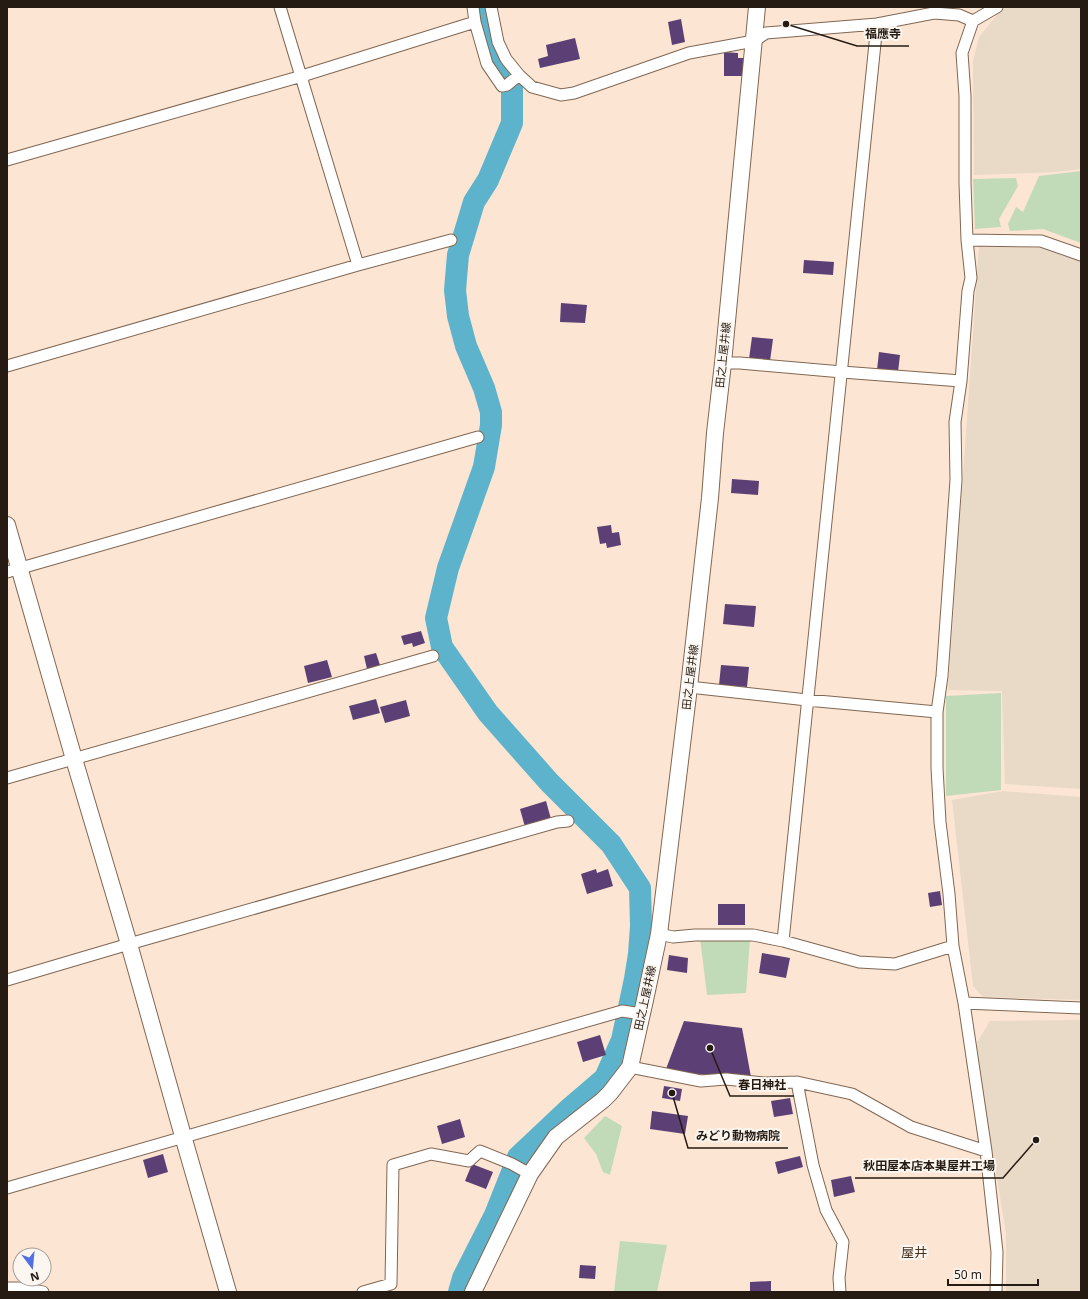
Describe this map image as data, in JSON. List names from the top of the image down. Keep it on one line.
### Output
{"streets":{"main road":["田之上屋井線"]},"districts":["屋井"],"places":["福應寺","春日神社","みどり動物病院","秋田屋本店本巣屋井工場"],"scale_bar":"50 m","north":"bottom"}
